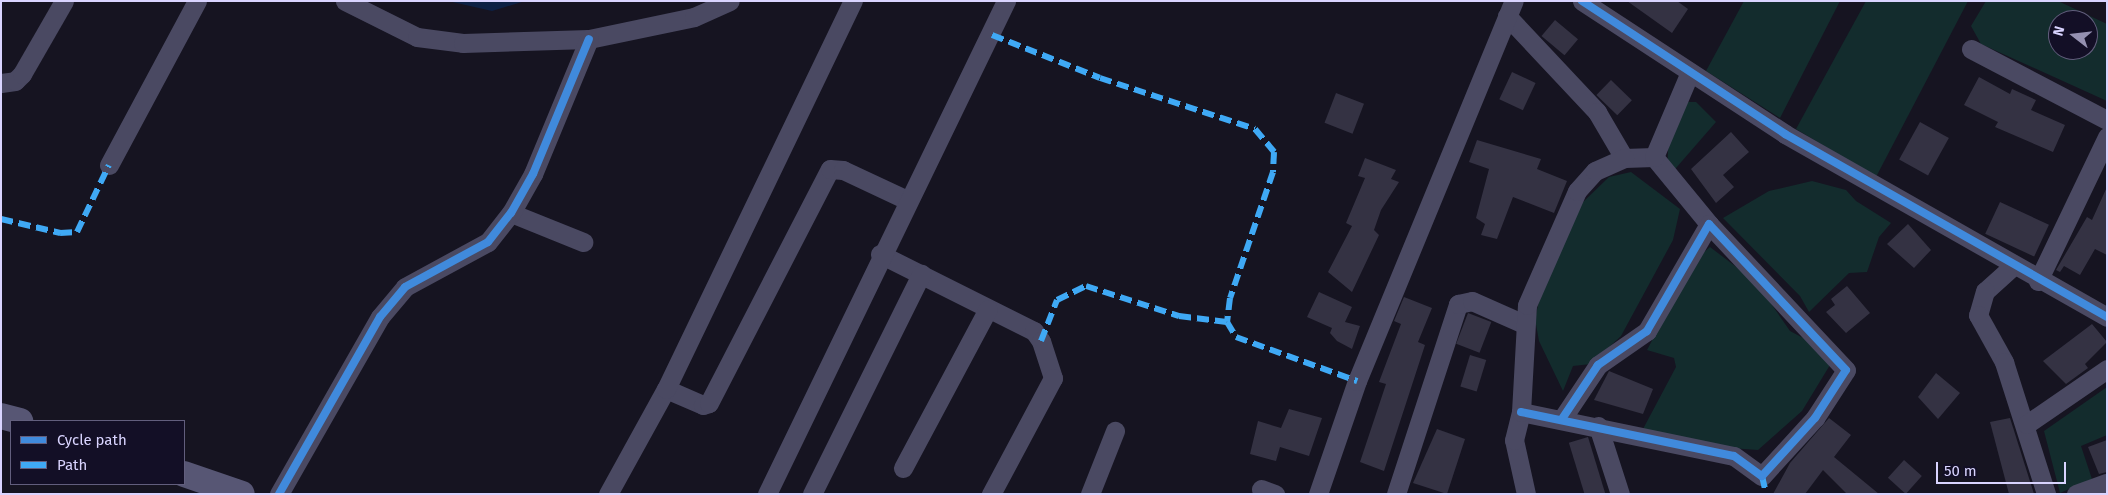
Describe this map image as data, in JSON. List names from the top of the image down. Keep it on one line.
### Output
{"legend":["Cycle path","Path"],"scale_bar":"50 m","north":"left"}
